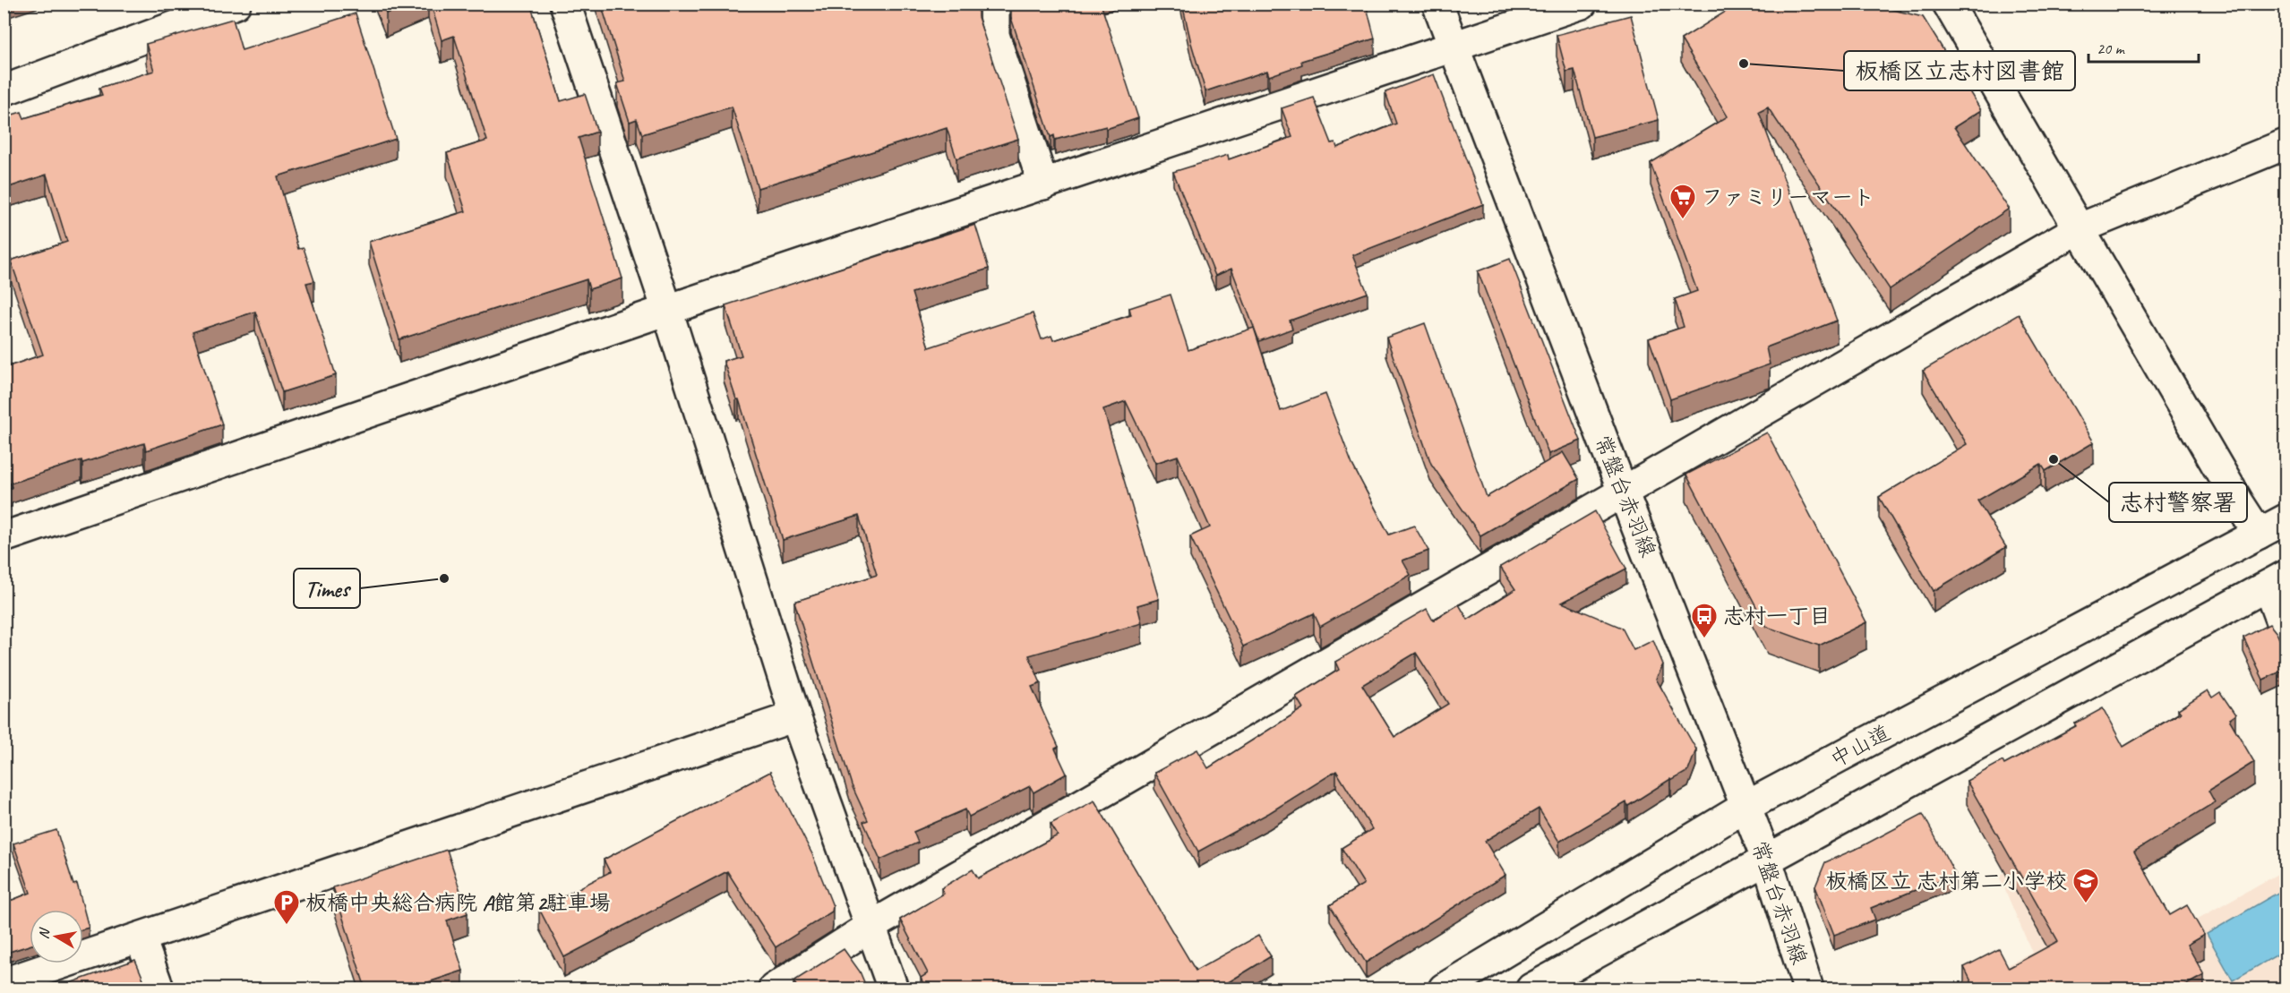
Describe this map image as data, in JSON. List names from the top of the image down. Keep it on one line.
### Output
{"streets":{"main road":["常盤台赤羽線","中山道"]},"crossings":[["常盤台赤羽線","中山道"]],"places":{"other":["板橋区立志村図書館","志村警察署","Times"],"supermarket":["ファミリーマート"],"bus stop":["志村一丁目"],"school or university":["板橋区立 志村第二小学校"],"parking":["板橋中央総合病院 A館第2駐車場"]},"scale_bar":"20 m","north":"left"}
